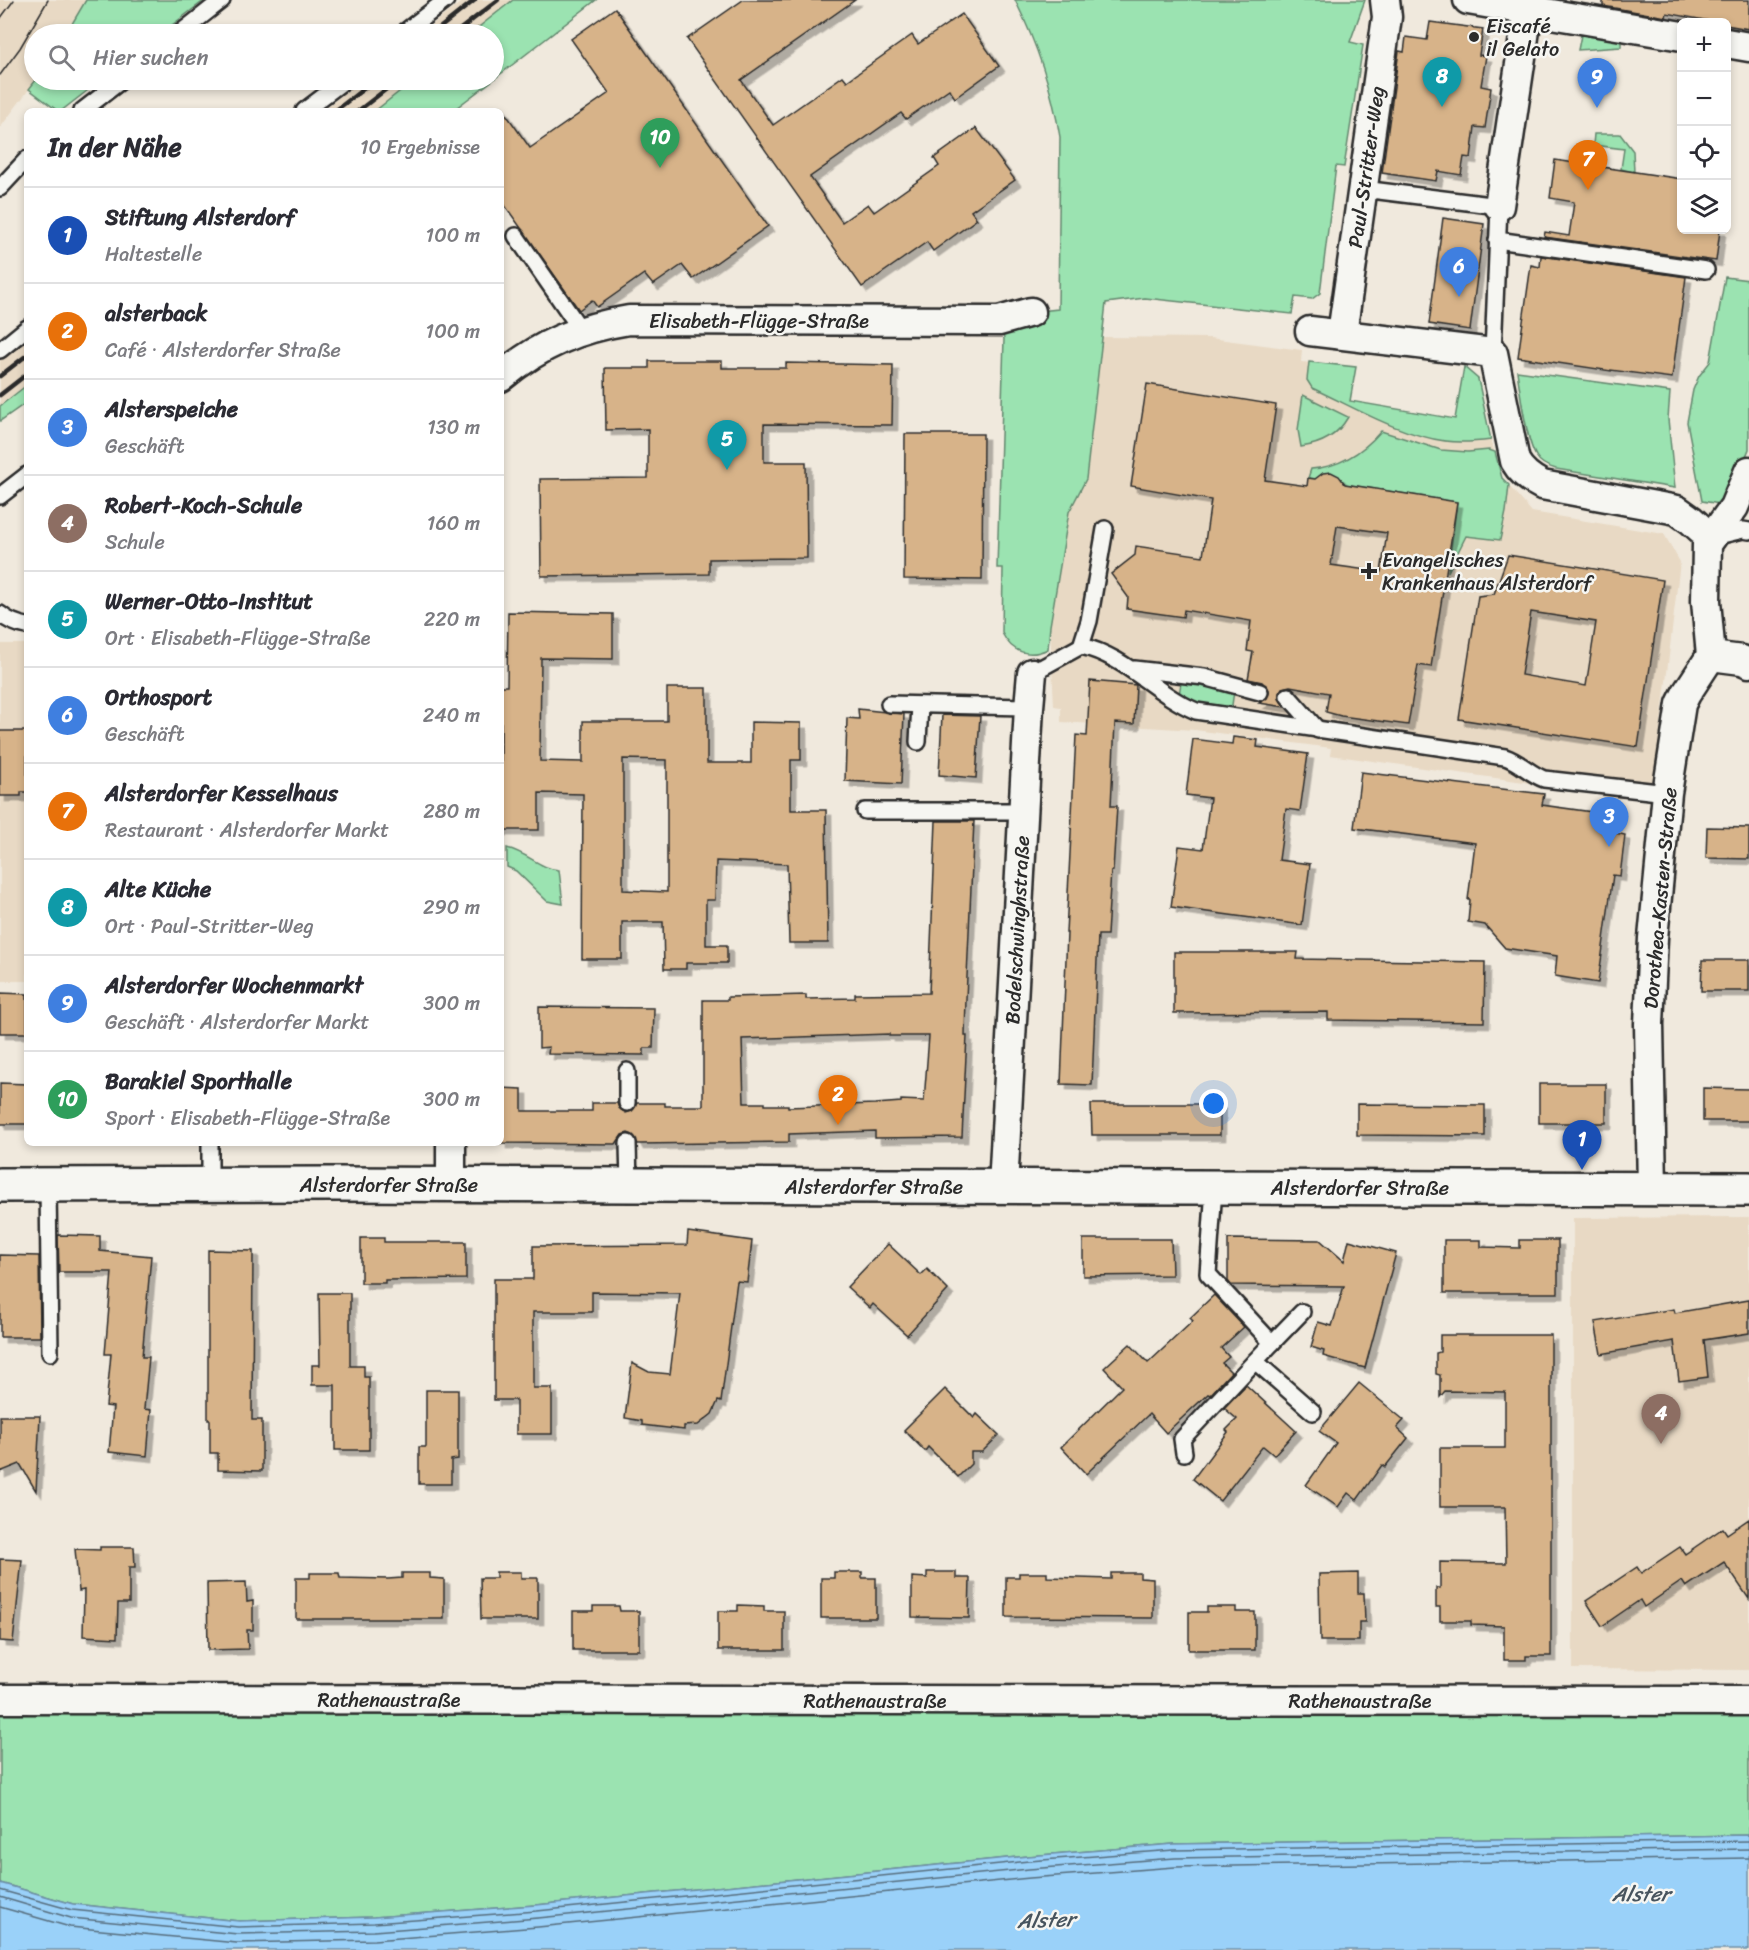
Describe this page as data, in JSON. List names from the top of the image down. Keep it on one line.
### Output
{"streets":{"street":["Paul-Stritter-Weg","Elisabeth-Flügge-Straße","Dorothea-Kasten-Straße","Bodelschwinghstraße","Alsterdorfer Straße","Rathenaustraße"]},"crossings":[["Dorothea-Kasten-Straße","Alsterdorfer Straße"],["Bodelschwinghstraße","Alsterdorfer Straße"]],"water":["Alster"],"places":{"other":["Eiscafé il Gelato"],"health":["Evangelisches Krankenhaus Alsterdorf"]},"page":{"map_buttons":["+","−"],"search":"Hier suchen","pins":["8","9","10","7","6","5","3","2","1","4"],"heading":["In der Nähe","10 Ergebnisse"],"list":[{"mark":"1","name":"Stiftung Alsterdorf","note":"Haltestelle","value":"100 m"},{"mark":"2","name":"alsterback","note":"Café · Alsterdorfer Straße","value":"100 m"},{"mark":"3","name":"Alsterspeiche","note":"Geschäft","value":"130 m"},{"mark":"4","name":"Robert-Koch-Schule","note":"Schule","value":"160 m"},{"mark":"5","name":"Werner-Otto-Institut","note":"Ort · Elisabeth-Flügge-Straße","value":"220 m"},{"mark":"6","name":"Orthosport","note":"Geschäft","value":"240 m"},{"mark":"7","name":"Alsterdorfer Kesselhaus","note":"Restaurant · Alsterdorfer Markt","value":"280 m"},{"mark":"8","name":"Alte Küche","note":"Ort · Paul-Stritter-Weg","value":"290 m"},{"mark":"9","name":"Alsterdorfer Wochenmarkt","note":"Geschäft · Alsterdorfer Markt","value":"300 m"},{"mark":"10","name":"Barakiel Sporthalle","note":"Sport · Elisabeth-Flügge-Straße","value":"300 m"}]}}
